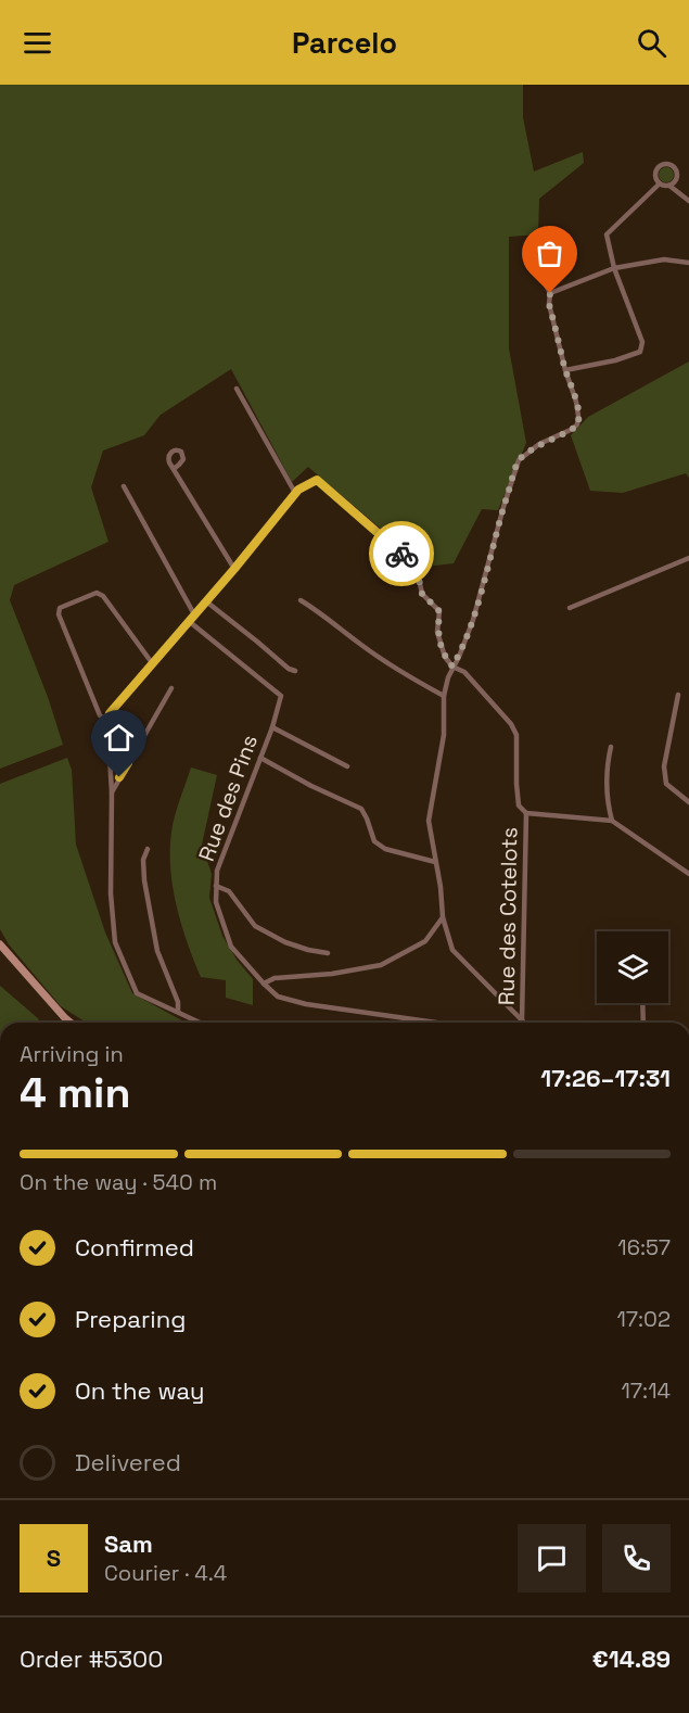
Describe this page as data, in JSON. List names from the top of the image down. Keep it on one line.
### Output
{"streets":{"street":["Rue des Pins","Rue des Cotelots"]},"page":{"header":"Parcelo","heading":["4 min","Arriving in","17:26–17:31"],"panel":["Sam","Courier · 4.4","Order #5300","€14.89"],"bar":"On the way · 540 m","list":[["Confirmed","16:57"],["Preparing","17:02"],["On the way","17:14"],"Delivered"],"round":"S"}}
